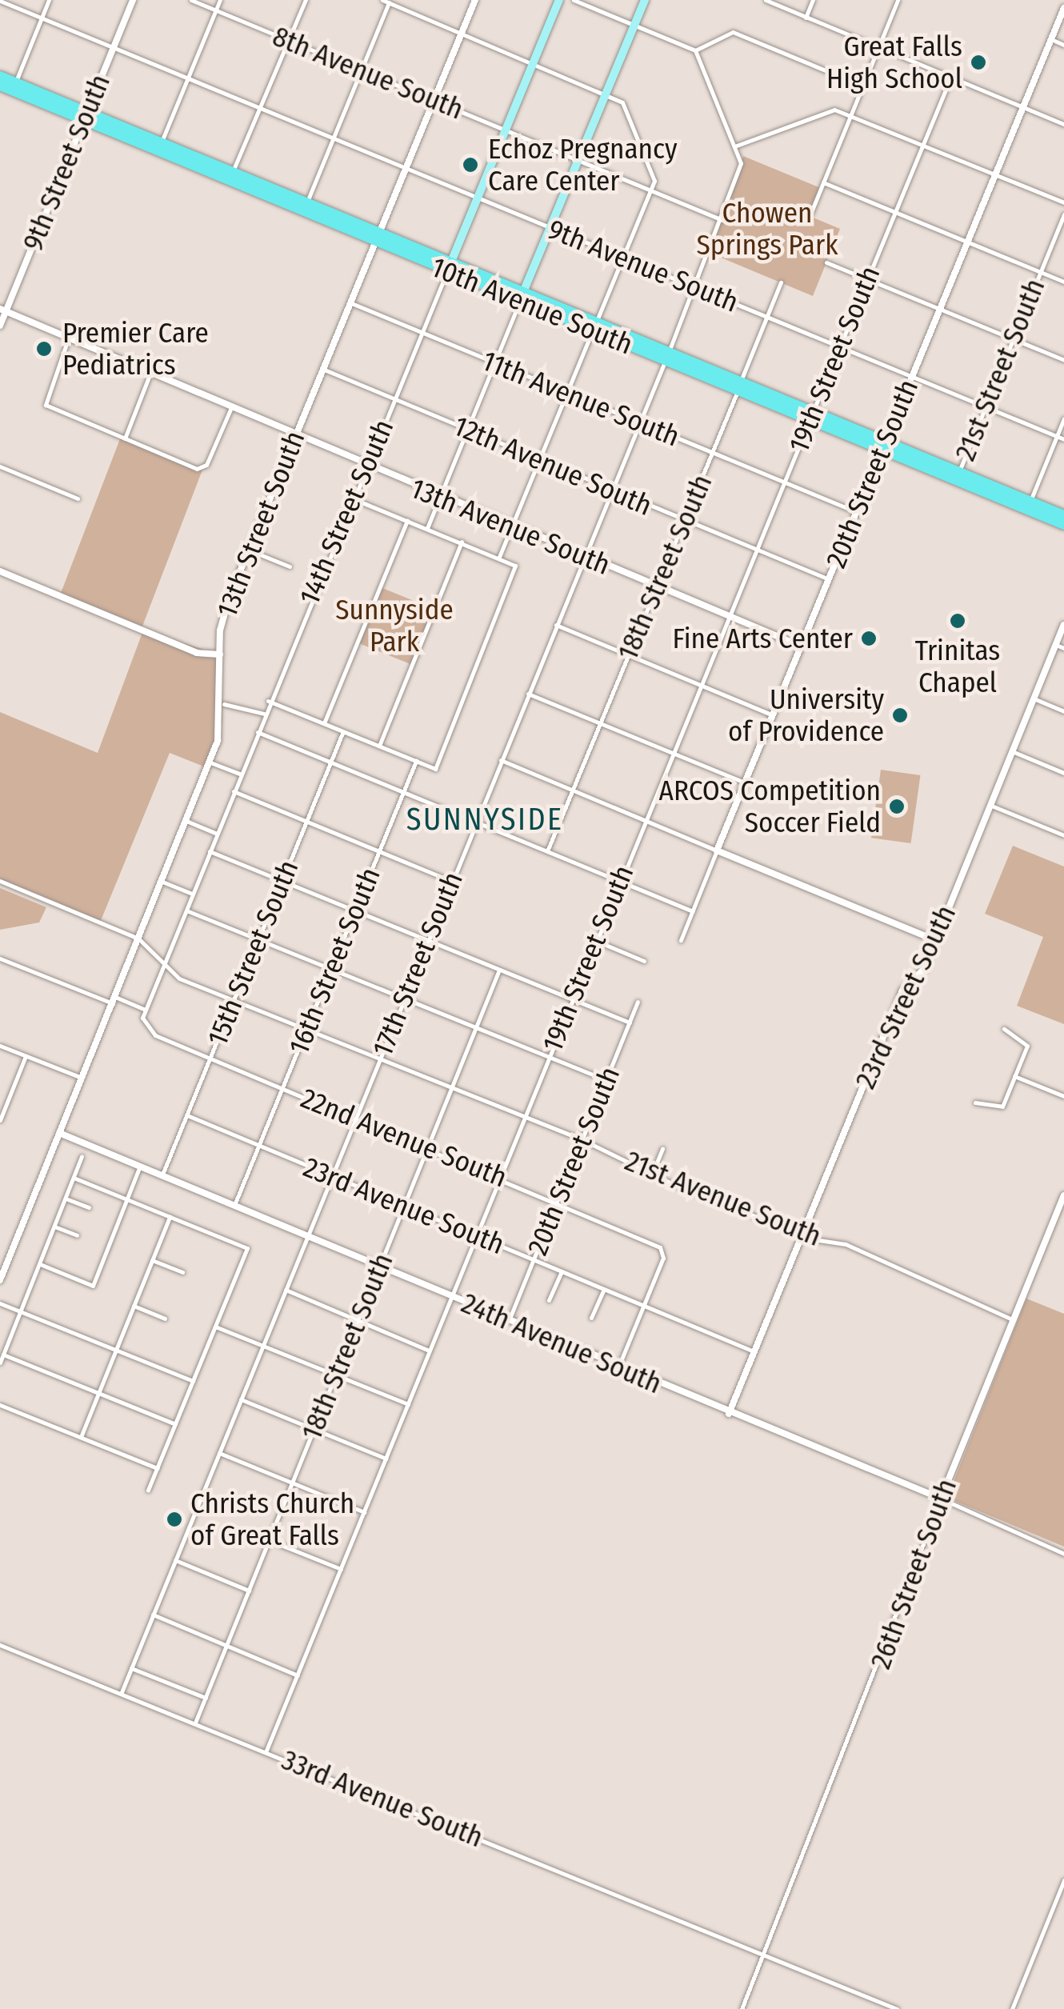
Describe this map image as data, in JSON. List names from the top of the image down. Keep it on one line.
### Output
{"streets":{"highway":["10th Avenue South"],"main road":["14th Street South"],"street":["8th Avenue South","9th Street South","9th Avenue South","19th Street South","21st Street South","11th Avenue South","12th Avenue South","20th Street South","13th Street South","13th Avenue South","18th Street South","15th Street South","16th Street South","17th Street South","23rd Street South","22nd Avenue South","21st Avenue South","23rd Avenue South","24th Avenue South","26th Street South","33rd Avenue South"]},"crossings":[["8th Avenue South","14th Street South"],["8th Avenue South","13th Street South"],["8th Avenue South","17th Street South"],["9th Street South","9th Avenue South"],["9th Street South","10th Avenue South"],["9th Street South","13th Avenue South"],["9th Avenue South","19th Street South"],["9th Avenue South","21st Street South"],["9th Avenue South","20th Street South"],["9th Avenue South","14th Street South"],["9th Avenue South","13th Street South"],["9th Avenue South","18th Street South"],["9th Avenue South","17th Street South"],["10th Avenue South","19th Street South"],["10th Avenue South","21st Street South"],["10th Avenue South","20th Street South"],["10th Avenue South","14th Street South"],["10th Avenue South","13th Street South"],["10th Avenue South","18th Street South"],["10th Avenue South","17th Street South"],["19th Street South","11th Avenue South"],["19th Street South","12th Avenue South"],["19th Street South","13th Avenue South"],["19th Street South","22nd Avenue South"],["19th Street South","21st Avenue South"],["19th Street South","23rd Avenue South"],["19th Street South","24th Avenue South"],["19th Street South","33rd Avenue South"],["11th Avenue South","20th Street South"],["11th Avenue South","14th Street South"],["11th Avenue South","13th Street South"],["11th Avenue South","18th Street South"],["11th Avenue South","17th Street South"],["12th Avenue South","20th Street South"],["12th Avenue South","14th Street South"],["12th Avenue South","13th Street South"],["12th Avenue South","18th Street South"],["12th Avenue South","17th Street South"],["20th Street South","13th Avenue South"],["20th Street South","22nd Avenue South"],["20th Street South","21st Avenue South"],["20th Street South","23rd Avenue South"],["20th Street South","24th Avenue South"],["14th Street South","13th Avenue South"],["14th Street South","22nd Avenue South"],["14th Street South","21st Avenue South"],["13th Street South","13th Avenue South"],["13th Street South","21st Avenue South"],["13th Street South","24th Avenue South"],["13th Avenue South","18th Street South"],["13th Avenue South","17th Street South"],["18th Street South","22nd Avenue South"],["18th Street South","21st Avenue South"],["18th Street South","23rd Avenue South"],["18th Street South","24th Avenue South"],["18th Street South","33rd Avenue South"],["15th Street South","22nd Avenue South"],["15th Street South","21st Avenue South"],["15th Street South","23rd Avenue South"],["15th Street South","24th Avenue South"],["16th Street South","22nd Avenue South"],["16th Street South","21st Avenue South"],["16th Street South","23rd Avenue South"],["16th Street South","24th Avenue South"],["17th Street South","22nd Avenue South"],["17th Street South","21st Avenue South"],["17th Street South","23rd Avenue South"],["17th Street South","24th Avenue South"],["17th Street South","33rd Avenue South"],["23rd Street South","21st Avenue South"],["23rd Street South","23rd Avenue South"],["23rd Street South","24th Avenue South"],["22nd Avenue South","23rd Avenue South"],["21st Avenue South","26th Street South"],["24th Avenue South","26th Street South"],["26th Street South","33rd Avenue South"]],"districts":["SUNNYSIDE"],"parks":["Chowen Springs Park","Sunnyside Park"],"places":["Great Falls High School","Echoz Pregnancy Care Center","Premier Care Pediatrics","Trinitas Chapel","Fine Arts Center","University of Providence","ARCOS Competition Soccer Field","Christs Church of Great Falls"]}
